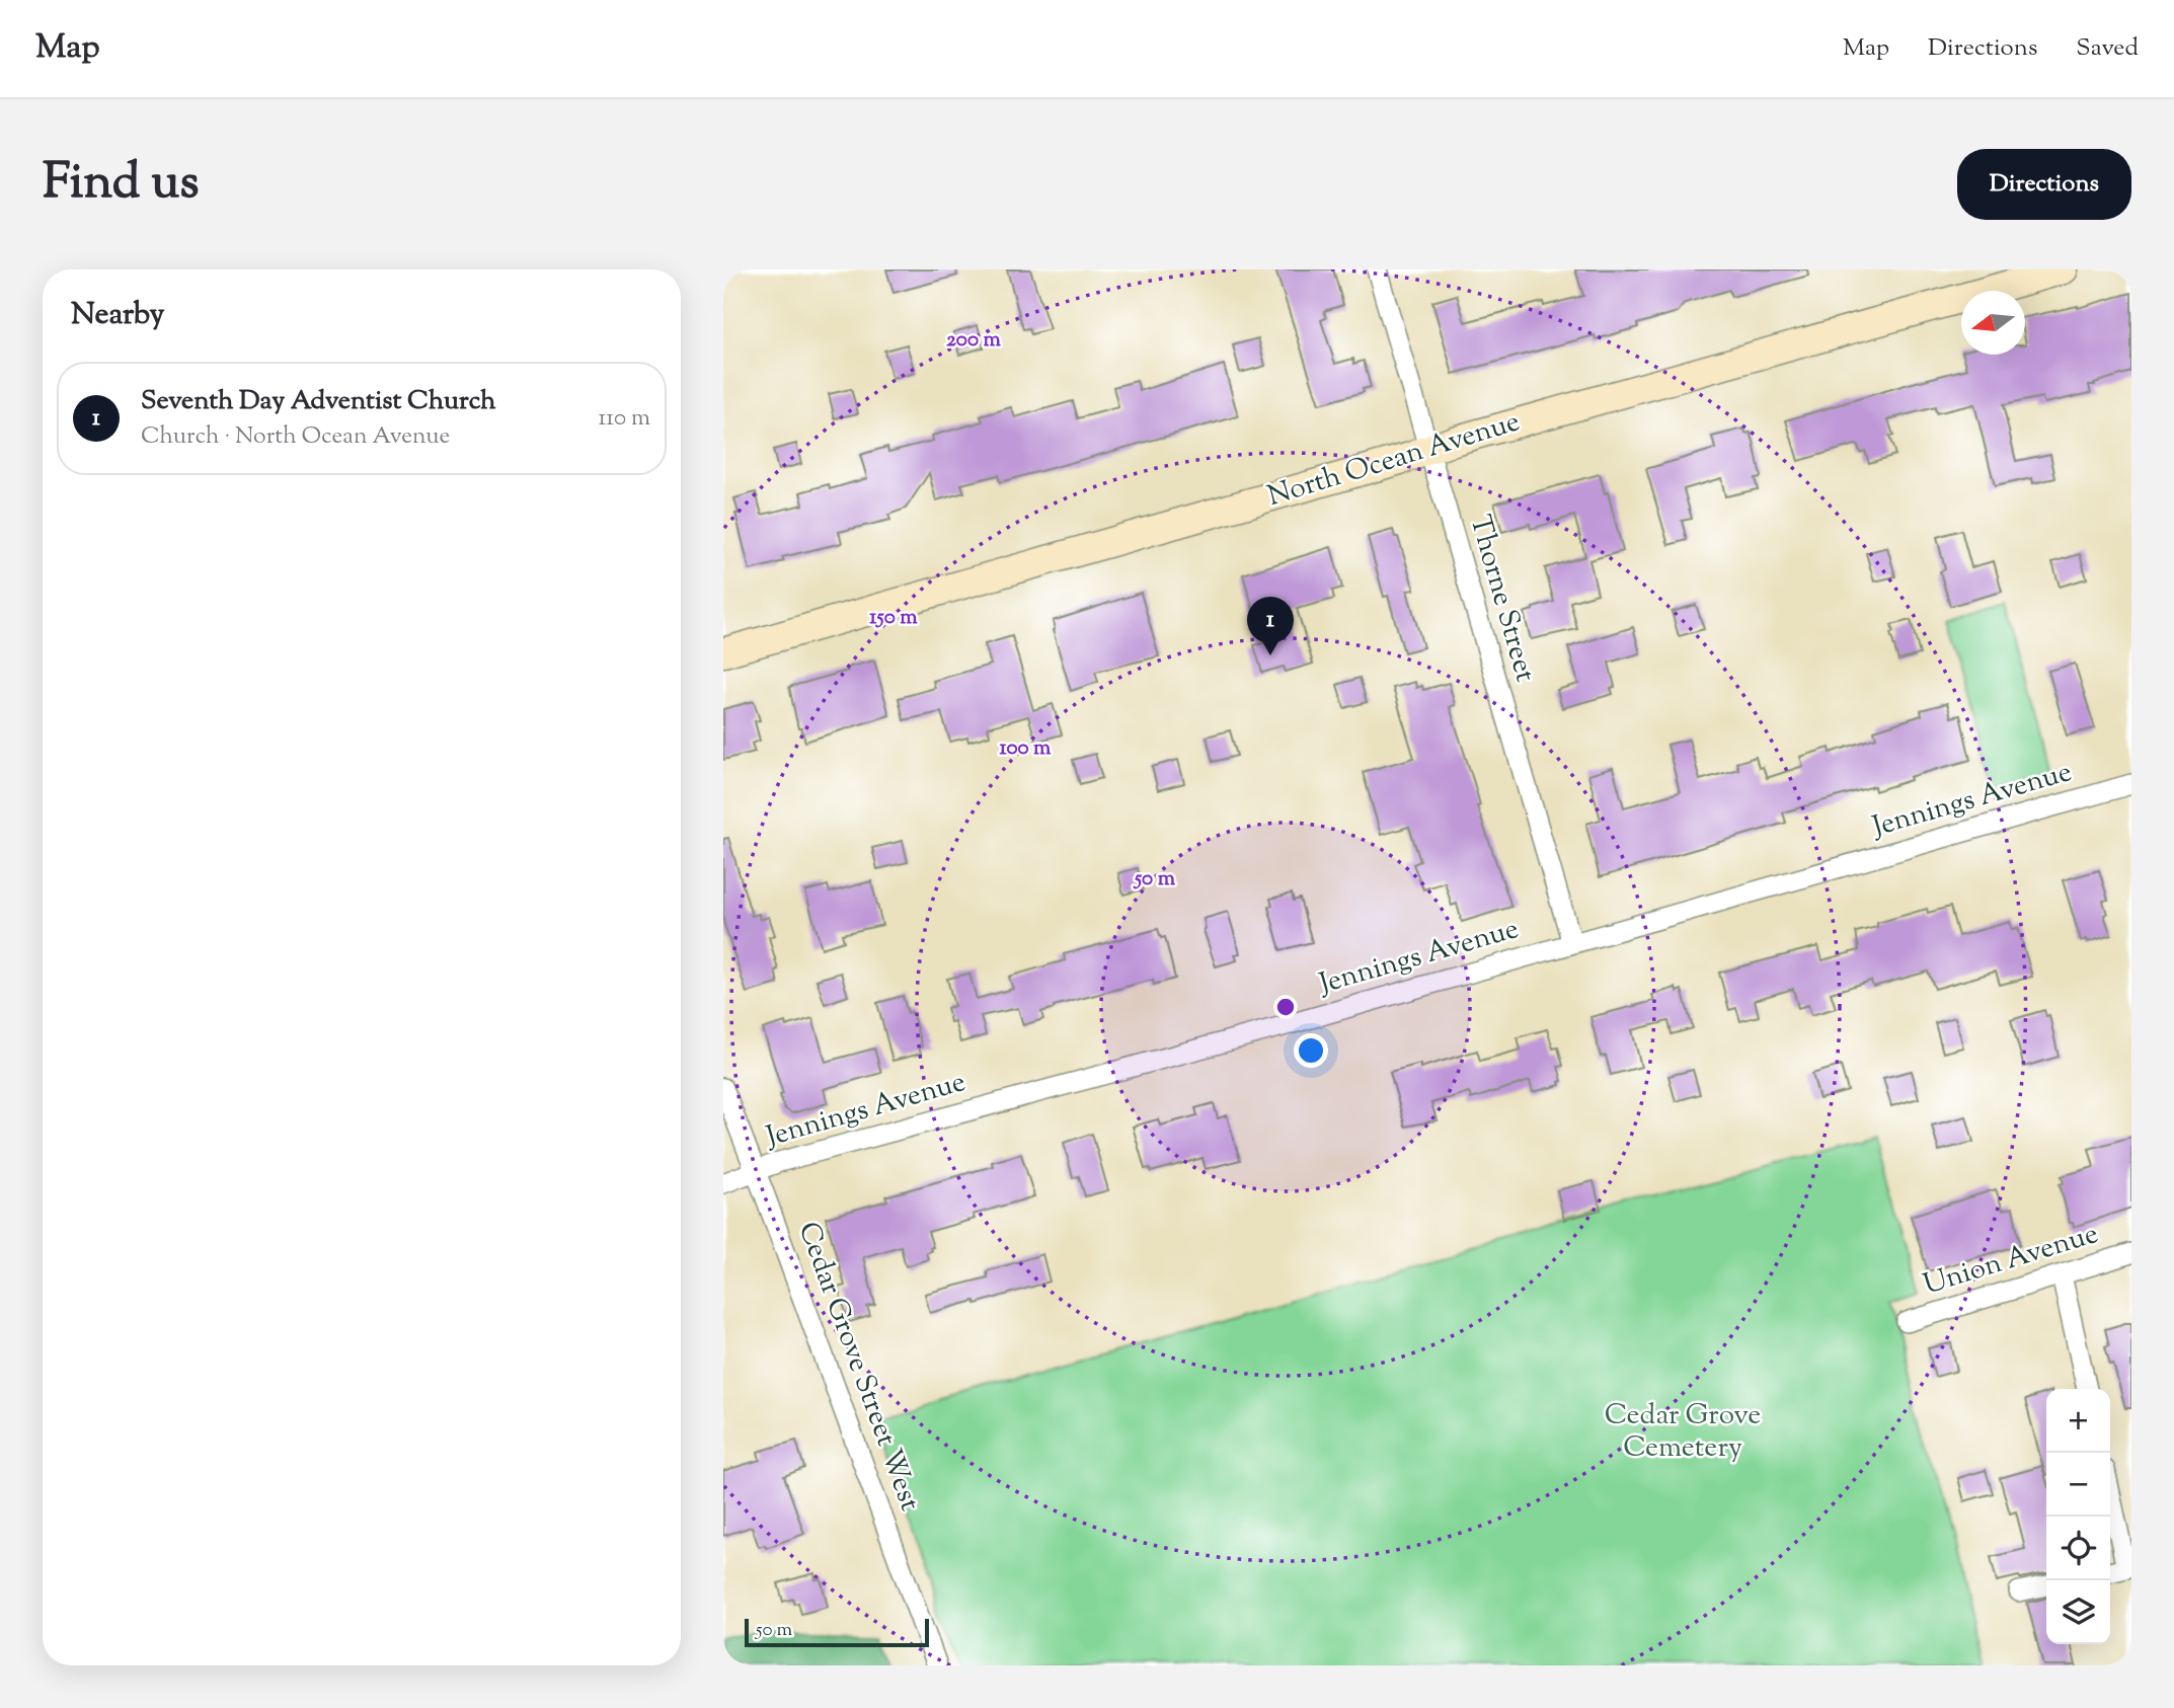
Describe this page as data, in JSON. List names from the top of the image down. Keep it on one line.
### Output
{"streets":{"street":["North Ocean Avenue","Thorne Street","Jennings Avenue","Union Avenue","Cedar Grove Street West"]},"crossings":[["North Ocean Avenue","Thorne Street"],["Thorne Street","Jennings Avenue"],["Jennings Avenue","Cedar Grove Street West"]],"parks":["Cedar Grove Cemetery"],"scale_bar":"50 m","north":"left","page":{"header":"Map","nav":["Map","Directions","Saved"],"title":"Find us","buttons":"Directions","heading":"Nearby","list":[{"mark":"1","name":"Seventh Day Adventist Church","note":"Church · North Ocean Avenue","value":"110 m"}],"pins":"1","map_buttons":["+","−"],"scale":"50 m"},"rings":["200 m","150 m","100 m","50 m"]}
